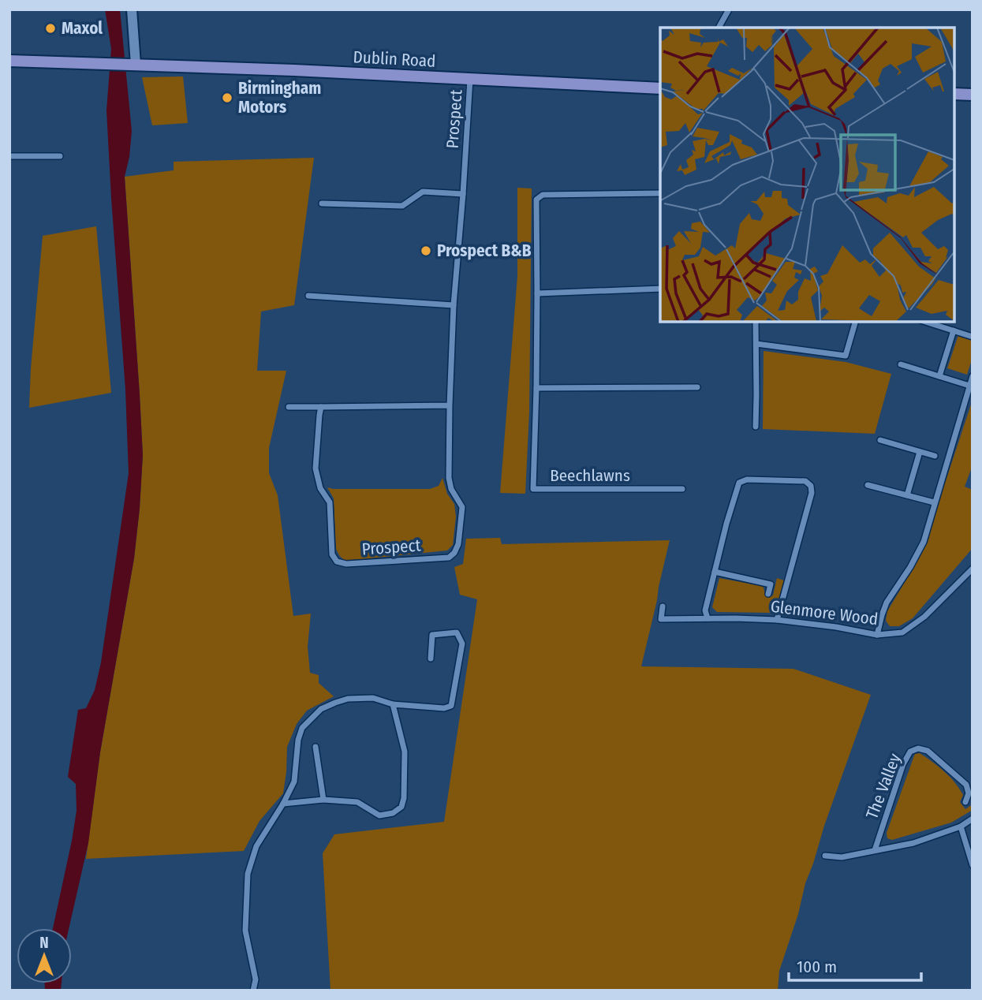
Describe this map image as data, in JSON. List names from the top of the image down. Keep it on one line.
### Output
{"streets":{"main road":["Dublin Road"],"street":["Prospect","Beechlawns","Glenmore Wood","The Valley"]},"crossings":[["Dublin Road","Prospect"]],"places":["Maxol","Birmingham Motors","Prospect B&B"],"scale_bar":"100 m","north":"top"}
